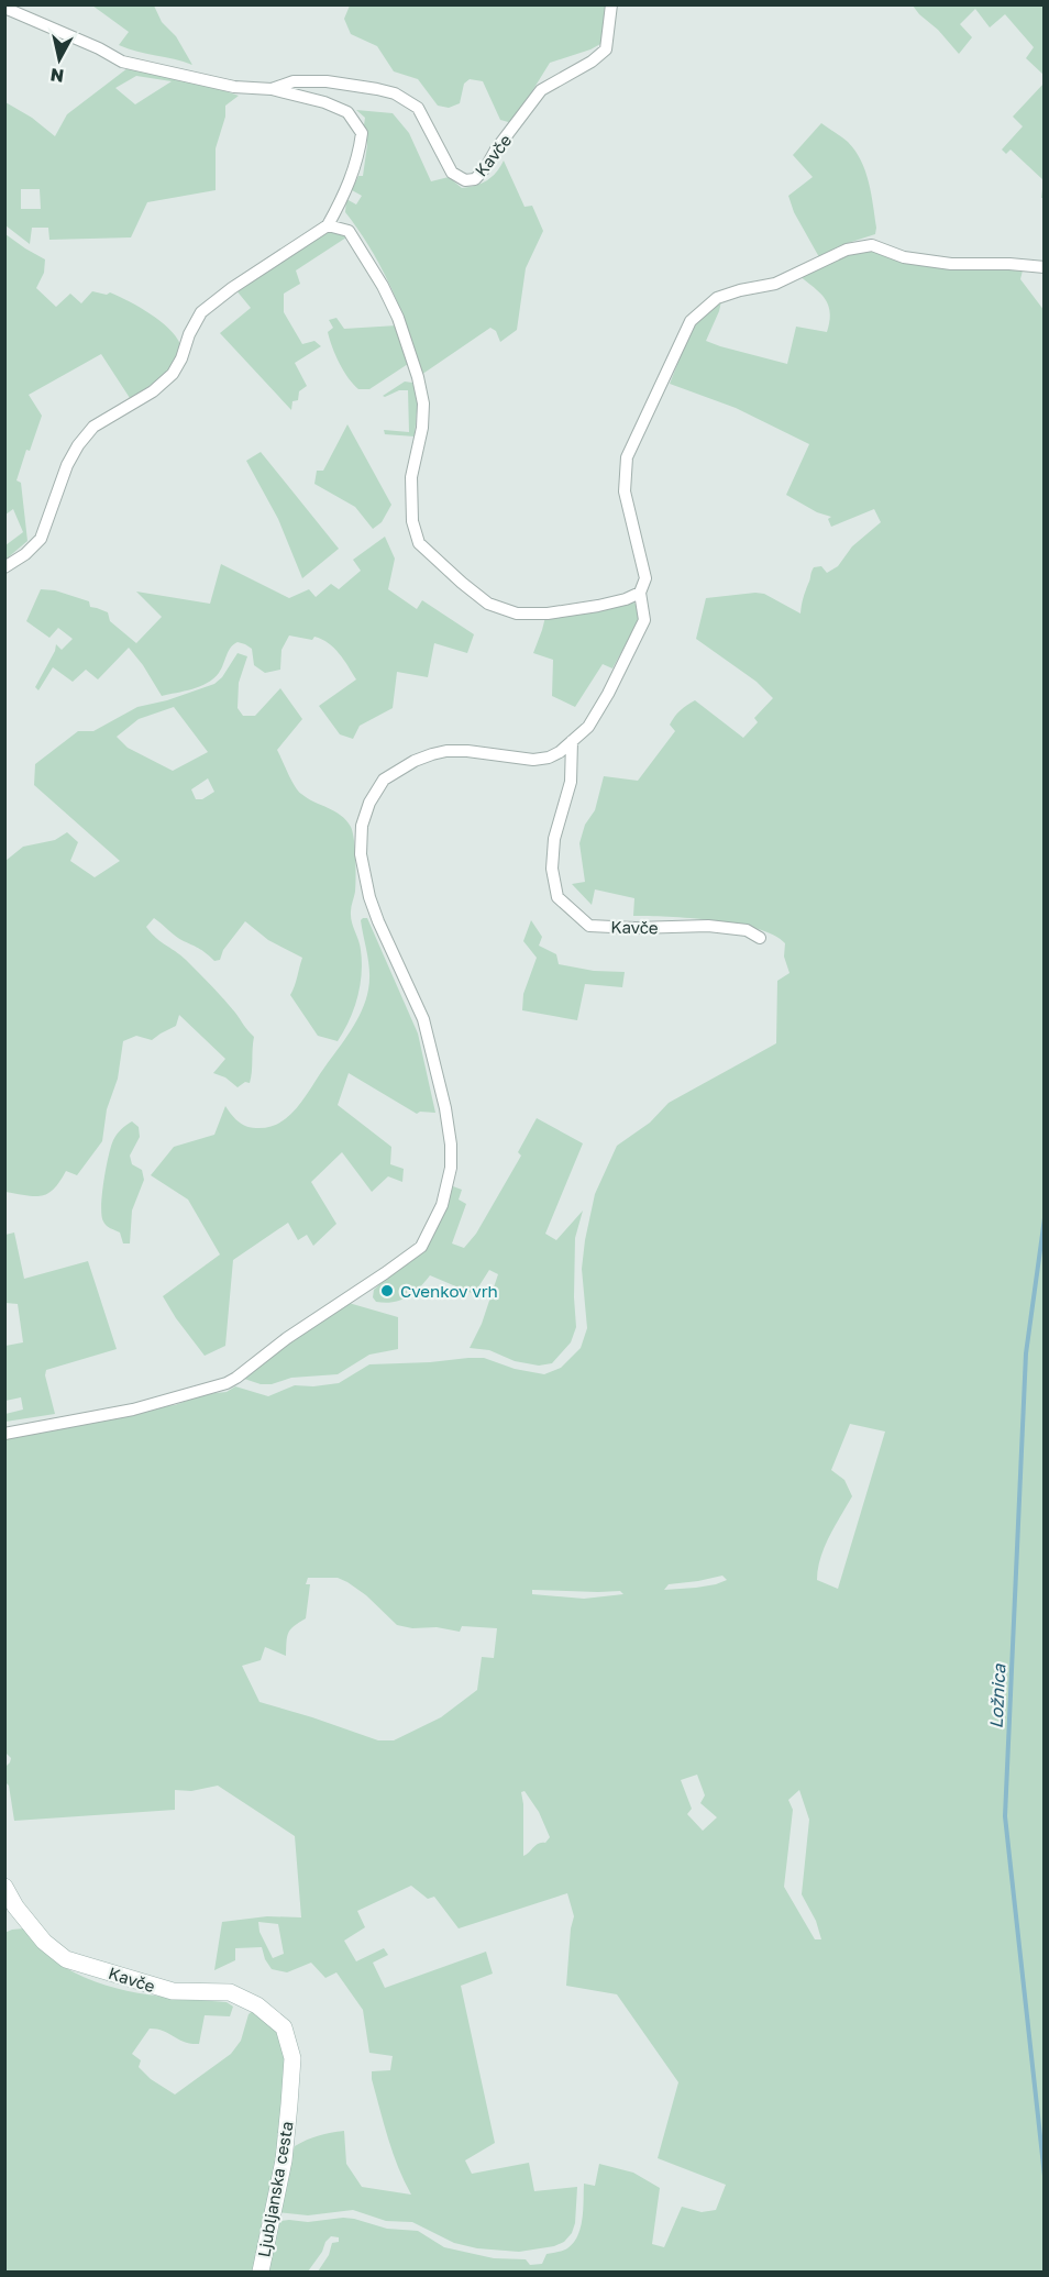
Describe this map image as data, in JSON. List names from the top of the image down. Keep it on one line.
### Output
{"streets":{"street":["Kavče","Ljubljanska cesta"]},"crossings":[["Kavče","Ljubljanska cesta"]],"water":["Ložnica"],"places":["Cvenkov vrh"],"north":"bottom"}
